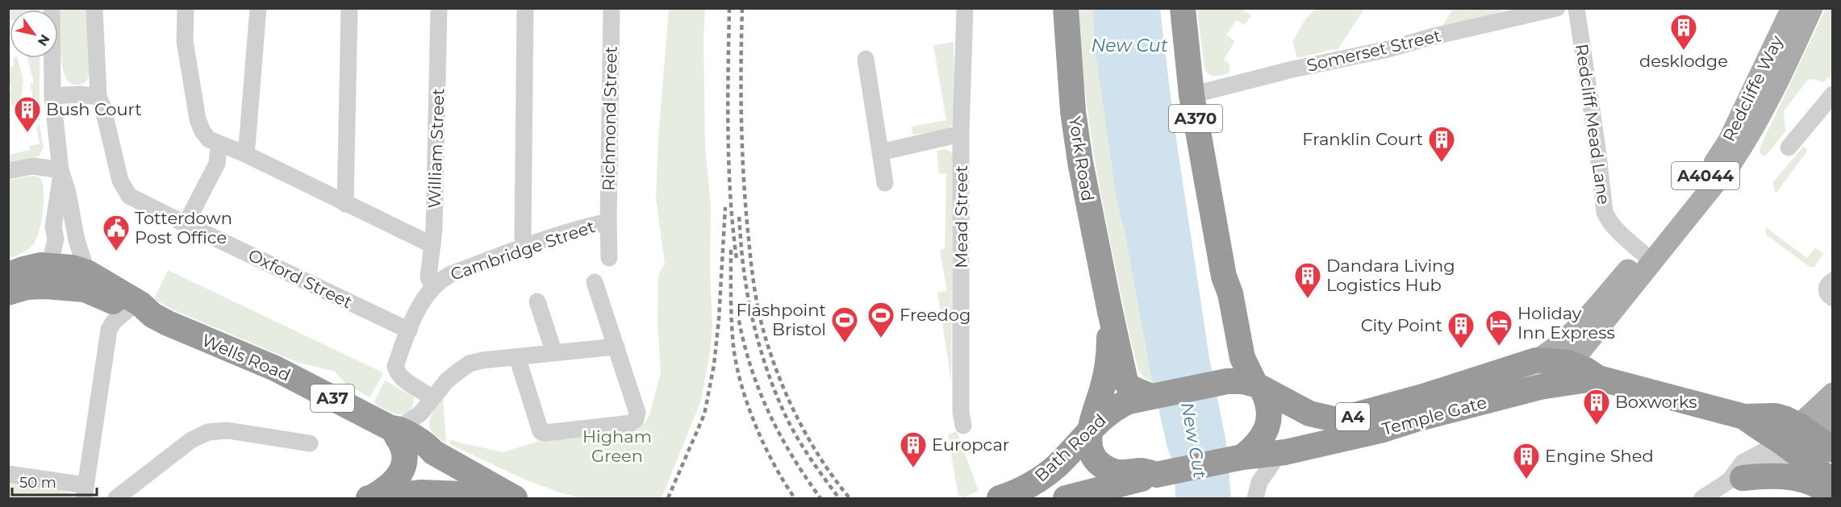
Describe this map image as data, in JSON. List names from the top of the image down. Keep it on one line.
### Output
{"streets":{"highway":["A370","York Road","Wells Road","A37","Temple Gate","A4","Bath Road"],"main road":["Redcliffe Way","A4044"],"street":["Somerset Street","Richmond Street","Redcliff Mead Lane","William Street","Mead Street","Cambridge Street","Oxford Street"]},"crossings":[["Somerset Street","A370"],["Redcliffe Way","Redcliff Mead Lane"],["Redcliffe Way","A4044"],["Redcliffe Way","Temple Gate"],["Redcliffe Way","A4"],["Richmond Street","Cambridge Street"],["A370","A4"],["William Street","Cambridge Street"],["York Road","A4"],["York Road","Bath Road"],["A4044","Temple Gate"],["Cambridge Street","Oxford Street"],["Temple Gate","A4"],["A4","Bath Road"]],"water":["New Cut"],"parks":["Higham Green"],"places":{"building":["desklodge","Bush Court","Franklin Court","Dandara Living Logistics Hub","City Point","Boxworks","Europcar","Engine Shed"],"public building":["Totterdown Post Office"],"sports":["Freedog","Flashpoint Bristol"],"hotel":["Holiday Inn Express"]},"scale_bar":"50 m","north":"bottom right"}
